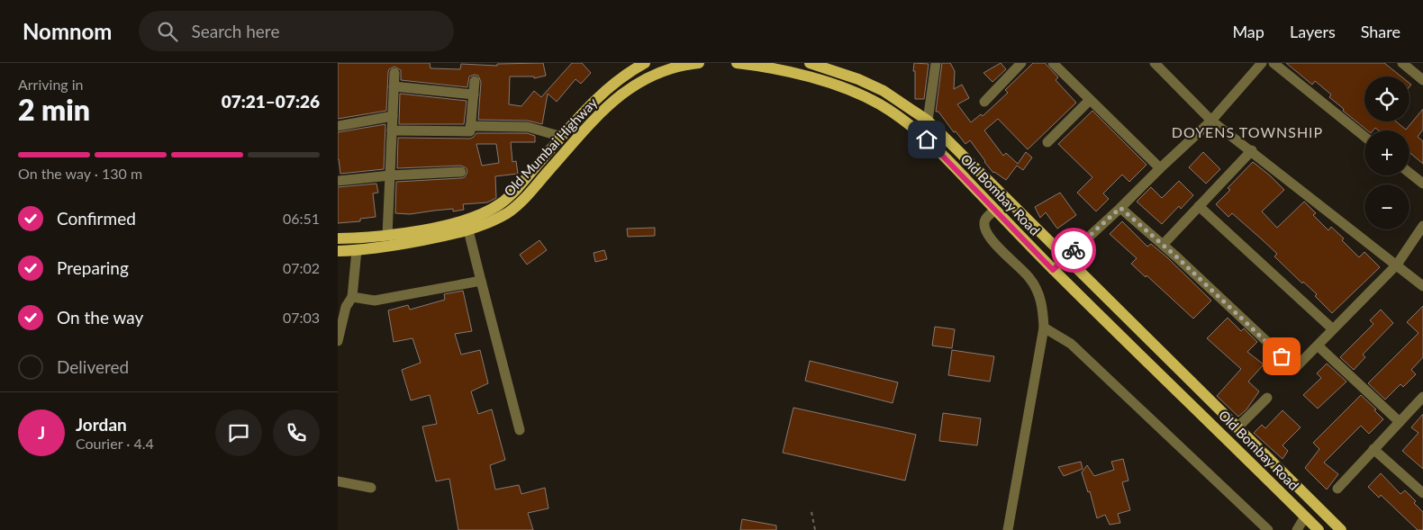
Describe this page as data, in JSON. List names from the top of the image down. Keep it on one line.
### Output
{"streets":{"main road":["Old Mumbai Highway","Old Bombay Road"]},"districts":["DOYENS TOWNSHIP"],"page":{"header":"Nomnom","search":"Search here","nav":["Map","Layers","Share"],"heading":["2 min","Arriving in","07:21–07:26"],"panel":["Jordan","Courier · 4.4"],"map_buttons":["+","−"],"bar":"On the way · 130 m","list":[["Confirmed","06:51"],["Preparing","07:02"],["On the way","07:03"],"Delivered"],"round":"J"}}
